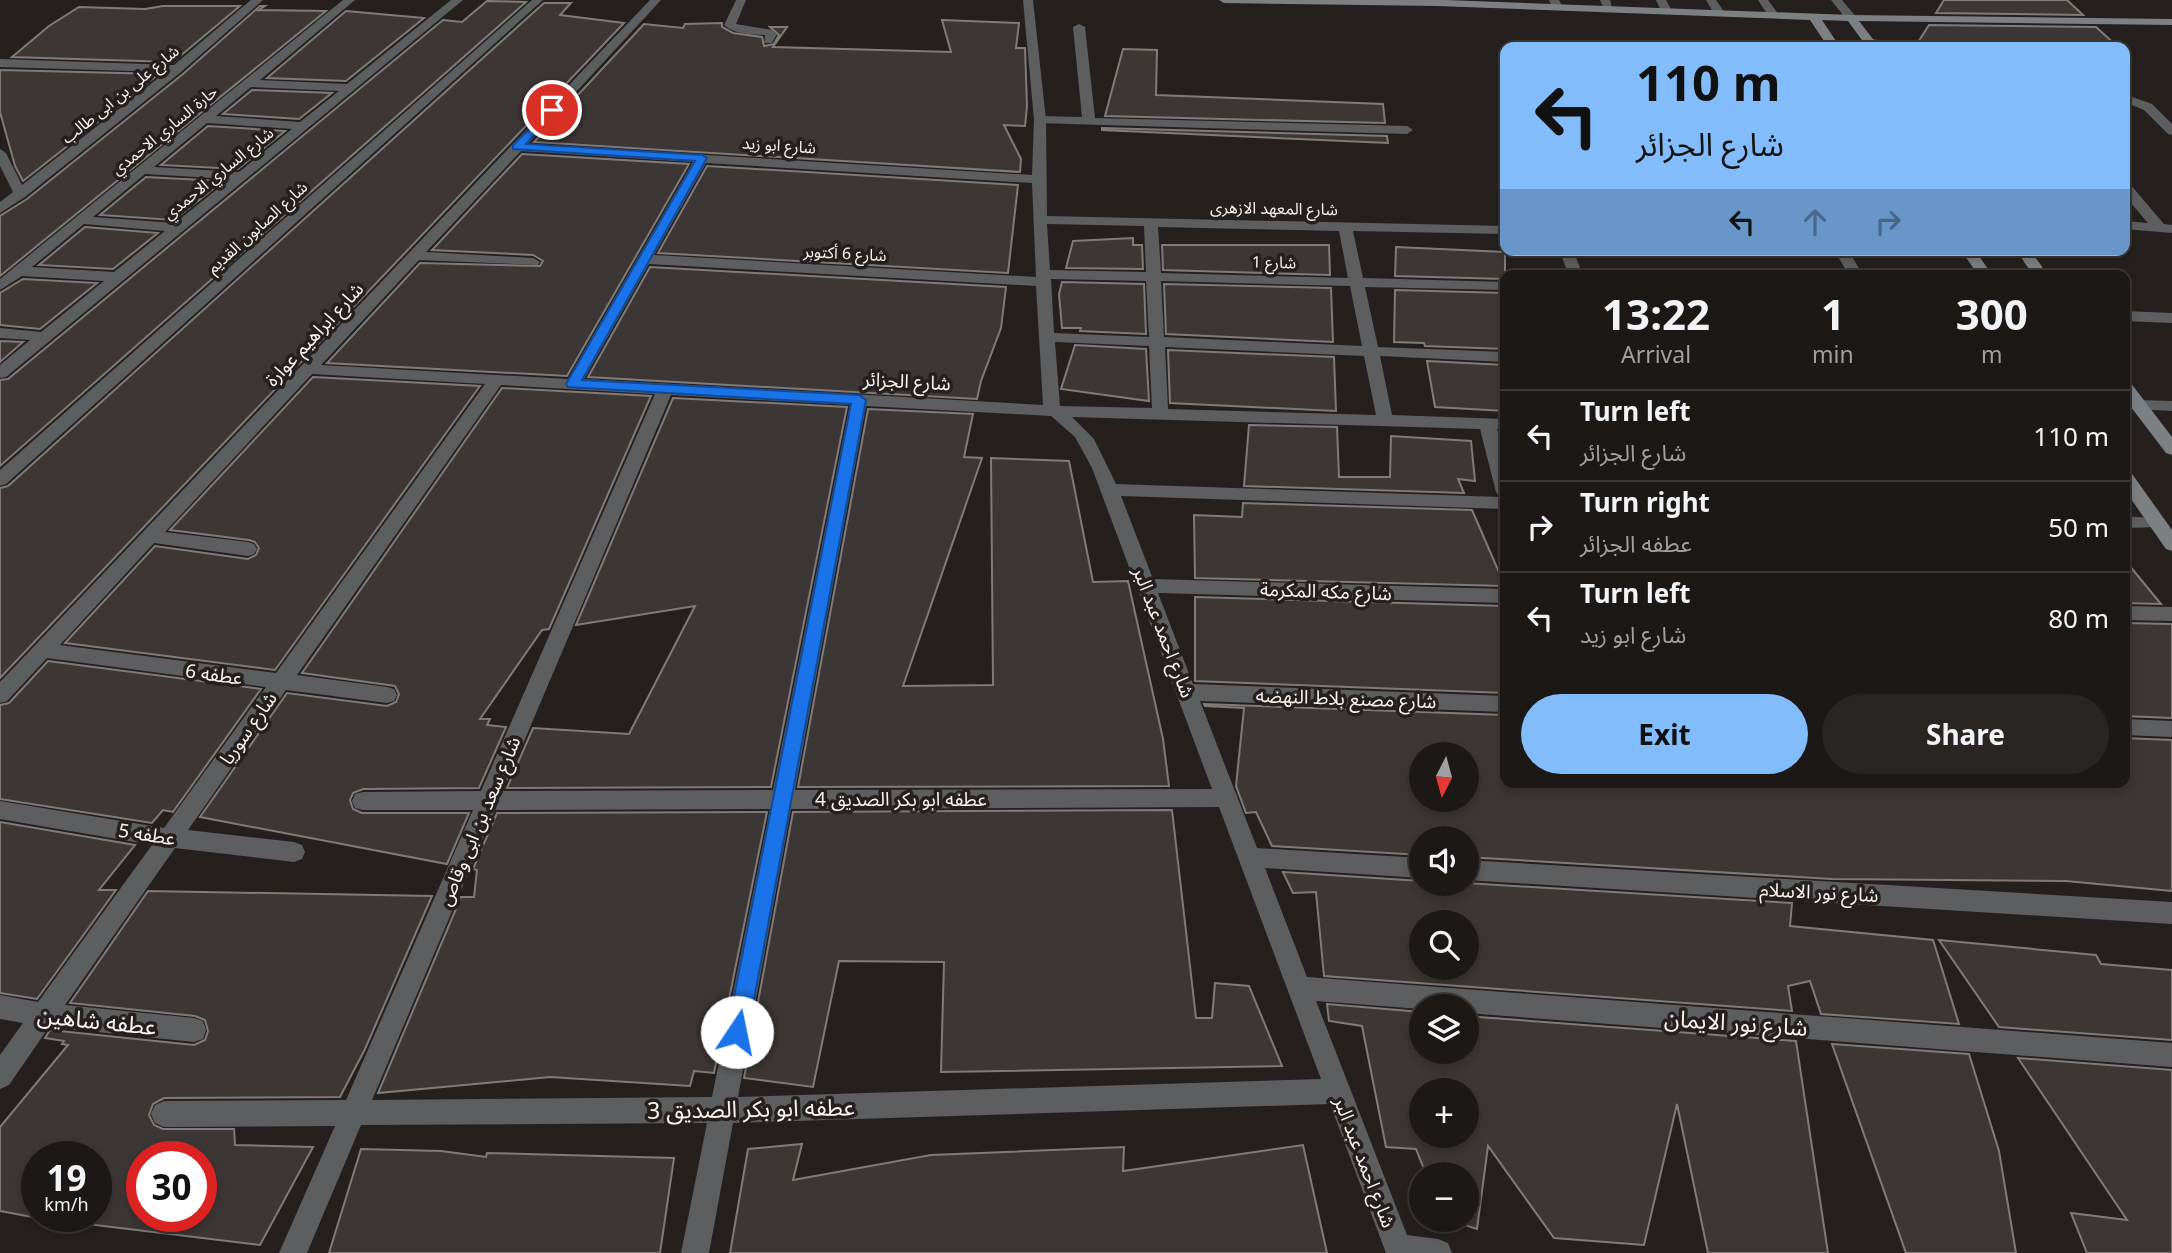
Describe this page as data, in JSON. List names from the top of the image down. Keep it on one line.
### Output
{"streets":{"street":["شارع على بن ابى طالب","حارة الساري الاحمدي","شارع ابو زيد","شارع الساري الاحمدي","شارع المعهد الازهرى","شارع الصابون القديم","شارع 6 أكتوبر","شارع 1","شارع ابراهيم عوارة","شارع الجزائر","شارع مكه المكرمة","شارع احمد عبد البر","عطفه 6","شارع مصنع بلاط النهضه","شارع سوريا","عطفه ابو بكر الصديق 4","شارع سعد بن ابى وقاص","عطفه 5","شارع نور الاسلام","عطفه شاهين","شارع نور الايمان","عطفه ابو بكر الصديق 3"]},"crossings":[["شارع ابو زيد","شارع ابراهيم عوارة"],["شارع 6 أكتوبر","شارع 1"],["شارع ابراهيم عوارة","شارع الجزائر"],["شارع ابراهيم عوارة","عطفه 6"],["شارع الجزائر","شارع احمد عبد البر"],["شارع الجزائر","شارع سوريا"],["شارع الجزائر","شارع سعد بن ابى وقاص"],["شارع مكه المكرمة","شارع احمد عبد البر"],["شارع احمد عبد البر","شارع مصنع بلاط النهضه"],["شارع احمد عبد البر","عطفه ابو بكر الصديق 4"],["شارع احمد عبد البر","شارع نور الايمان"],["شارع احمد عبد البر","عطفه ابو بكر الصديق 3"],["عطفه 6","شارع سوريا"],["شارع سوريا","عطفه 5"],["شارع سوريا","عطفه شاهين"],["عطفه ابو بكر الصديق 4","شارع سعد بن ابى وقاص"],["شارع سعد بن ابى وقاص","عطفه ابو بكر الصديق 3"]],"north":"bottom","page":{"turn":["110 m","شارع الجزائر"],"eta":["13:22","Arrival","1","min","300","m"],"list":[{"name":"Turn left","note":"شارع الجزائر","value":"110 m"},{"name":"Turn right","note":"عطفه الجزائر","value":"50 m"},{"name":"Turn left","note":"شارع ابو زيد","value":"80 m"}],"buttons":["Exit","Share"],"map_buttons":["+","−"],"speed":"19 km/h","limit":"30"}}
